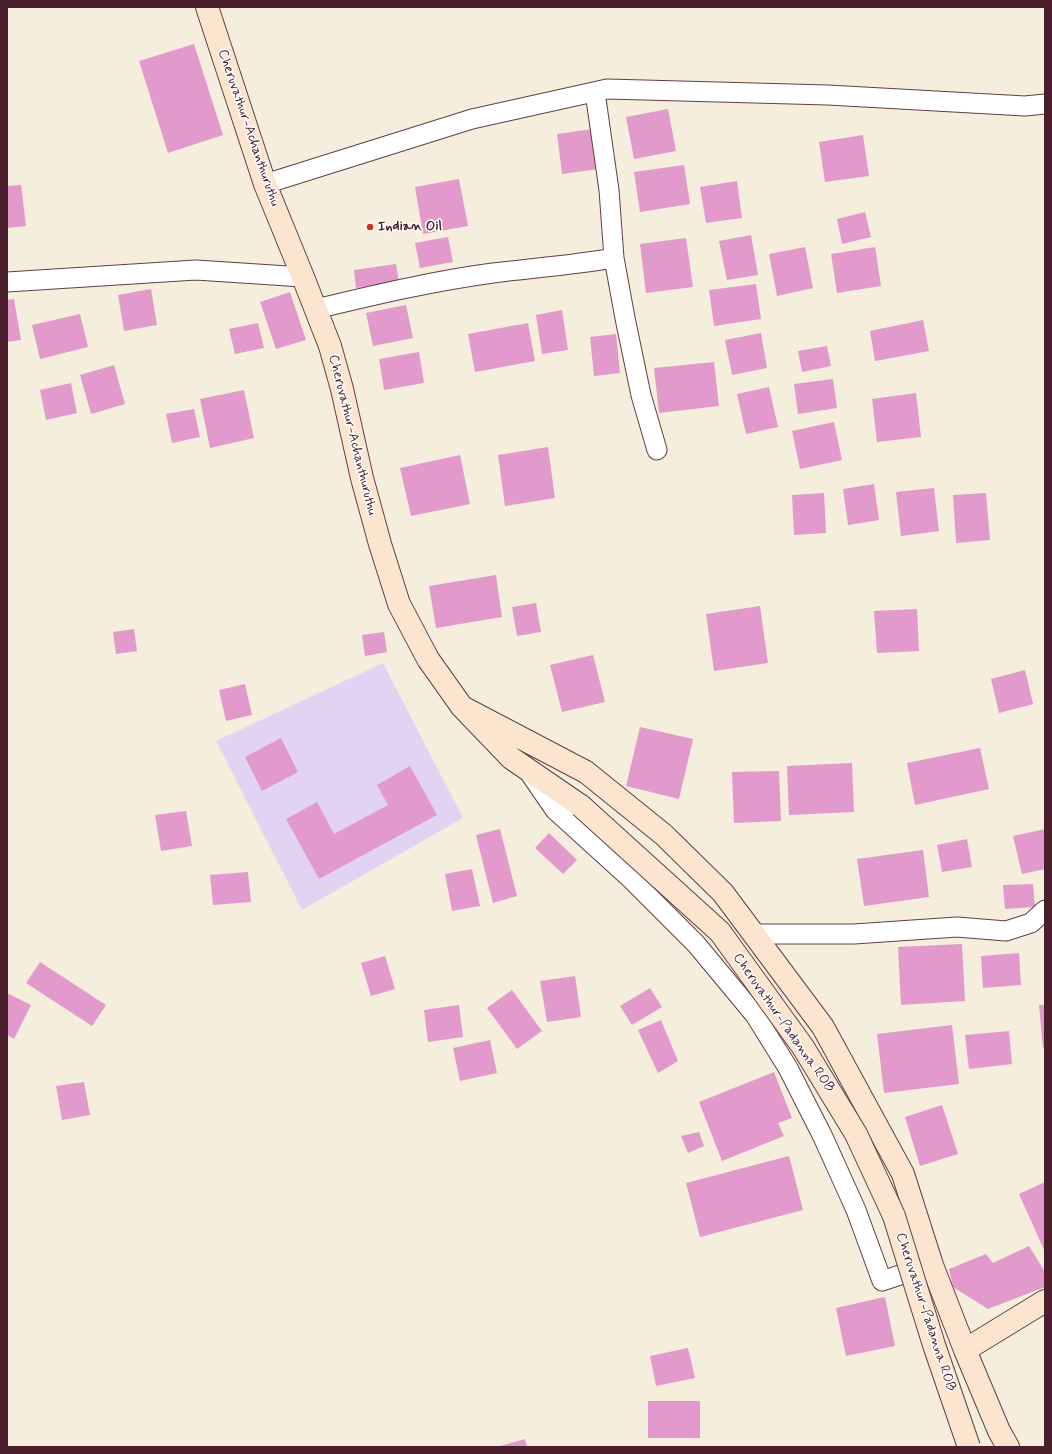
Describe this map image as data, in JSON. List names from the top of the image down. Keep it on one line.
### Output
{"streets":{"main road":["Cheruvathur-Achanthuruthu","Cheruvathur-Padanna ROB"]},"crossings":[["Cheruvathur-Achanthuruthu","Cheruvathur-Padanna ROB"]],"places":["Indian Oil"]}
